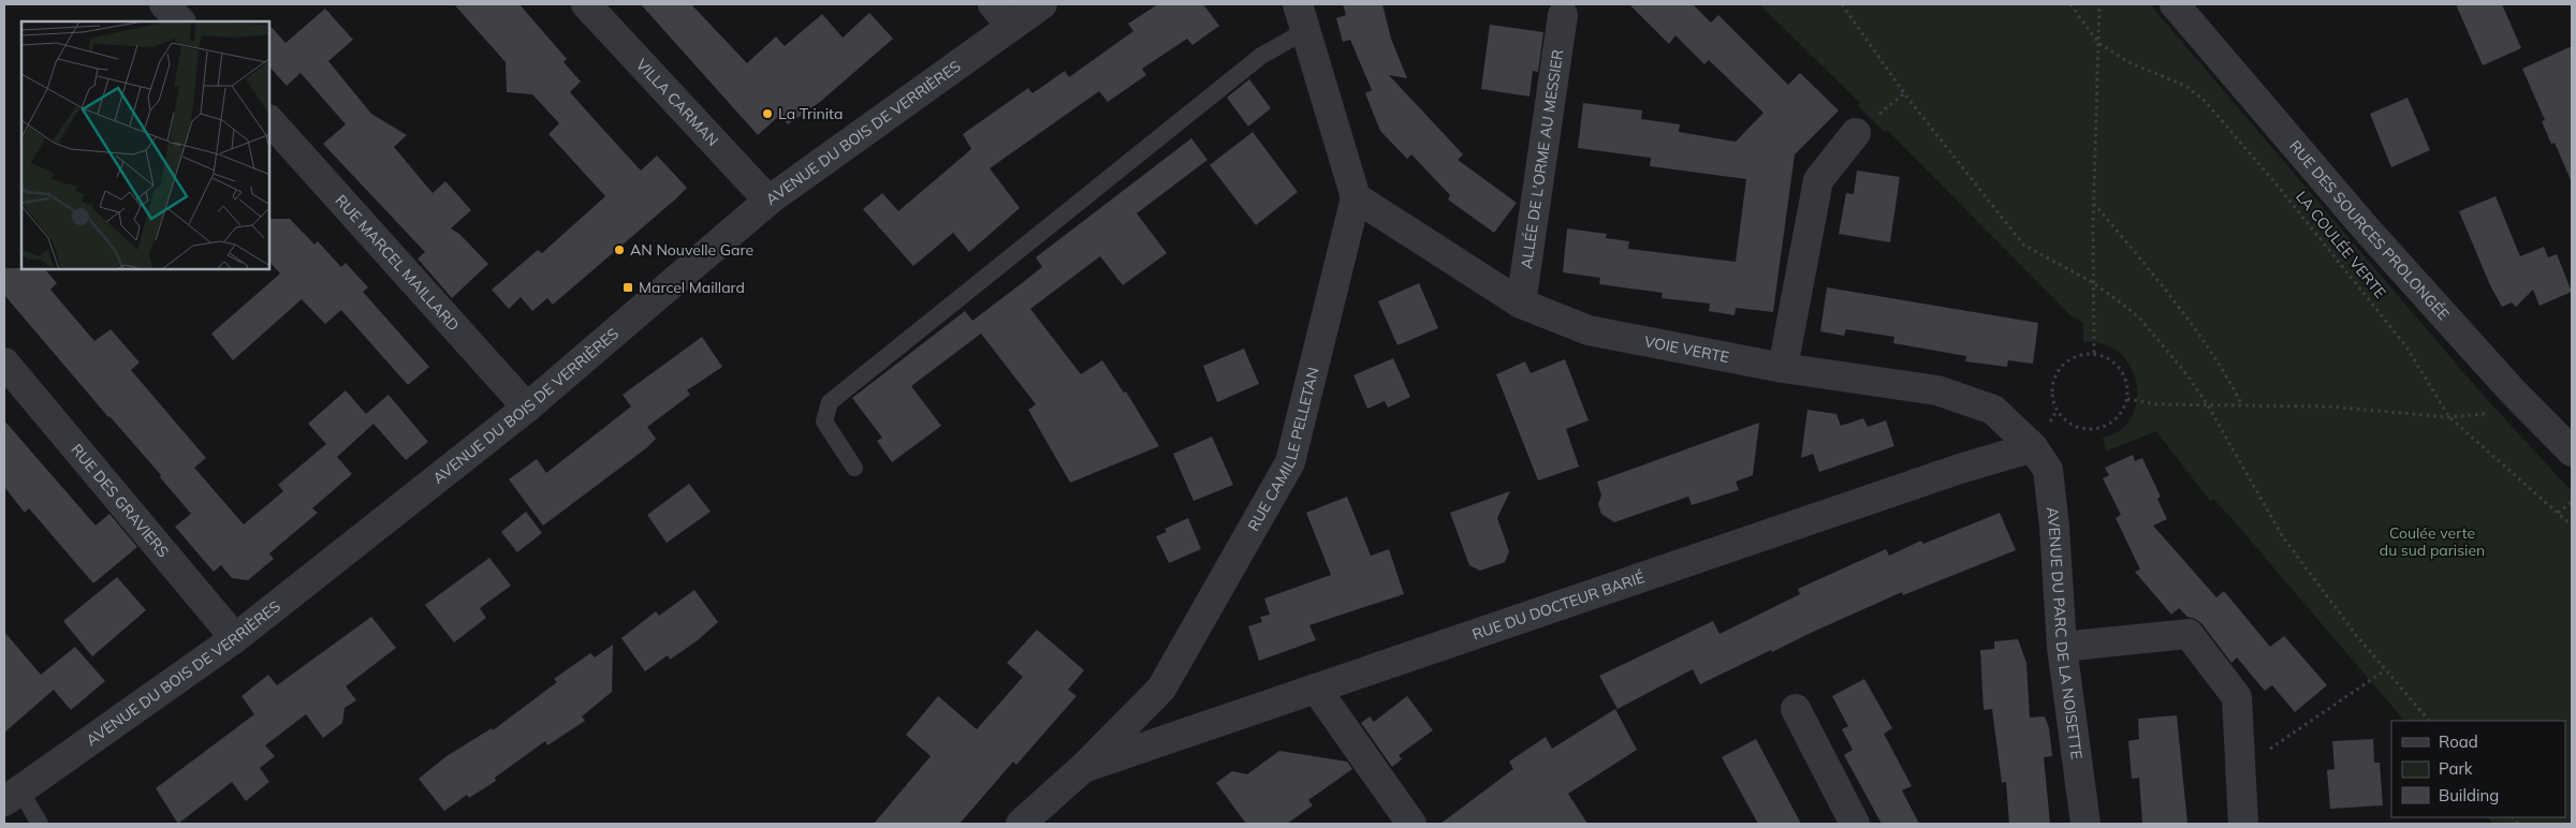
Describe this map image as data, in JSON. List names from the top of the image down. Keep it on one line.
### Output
{"streets":{"street":["VILLA CARMAN","AVENUE DU BOIS DE VERRIÈRES","ALLÉE DE L'ORME AU MESSIER","RUE DES SOURCES PROLONGÉE","RUE MARCEL MAILLARD","VOIE VERTE","RUE CAMILLE PELLETAN","RUE DES GRAVIERS","RUE DU DOCTEUR BARIÉ","AVENUE DU PARC DE LA NOISETTE"],"path":["LA COULÉE VERTE"]},"crossings":[["VILLA CARMAN","AVENUE DU BOIS DE VERRIÈRES"],["AVENUE DU BOIS DE VERRIÈRES","RUE MARCEL MAILLARD"],["AVENUE DU BOIS DE VERRIÈRES","RUE DES GRAVIERS"],["ALLÉE DE L'ORME AU MESSIER","VOIE VERTE"],["VOIE VERTE","RUE CAMILLE PELLETAN"],["VOIE VERTE","RUE DU DOCTEUR BARIÉ"],["VOIE VERTE","AVENUE DU PARC DE LA NOISETTE"],["RUE CAMILLE PELLETAN","RUE DU DOCTEUR BARIÉ"],["RUE DU DOCTEUR BARIÉ","AVENUE DU PARC DE LA NOISETTE"]],"parks":["Coulée verte du sud parisien"],"places":{"other":["La Trinita","AN Nouvelle Gare"],"transit":["Marcel Maillard"]},"legend":["Road","Park","Building"]}
